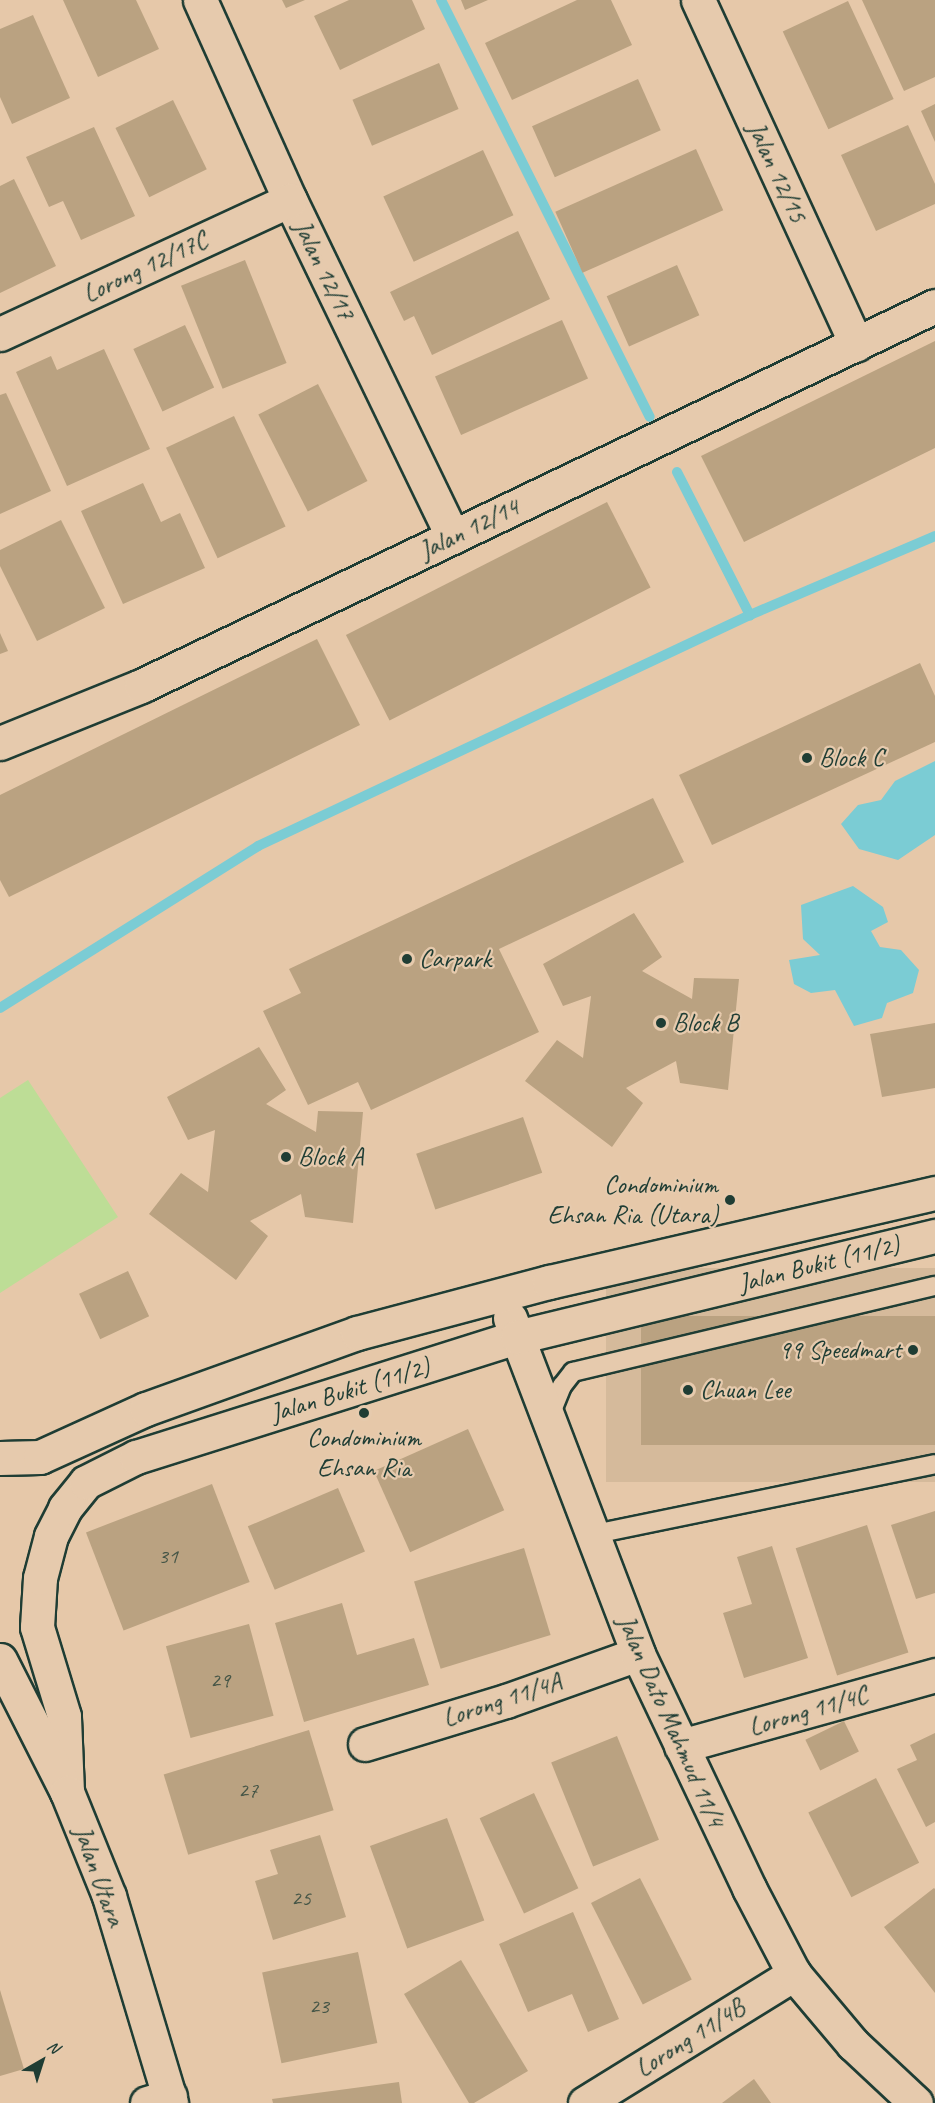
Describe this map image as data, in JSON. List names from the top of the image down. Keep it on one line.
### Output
{"streets":{"street":["Jalan 12/15","Lorong 12/17C","Jalan 12/17","Jalan 12/14","Jalan Bukit (11/2)","Lorong 11/4A","Lorong 11/4C","Jalan Dato Mahmud 11/4","Jalan Utara","Lorong 11/4B"]},"crossings":[["Jalan 12/15","Jalan 12/14"],["Lorong 12/17C","Jalan 12/17"],["Jalan 12/17","Jalan 12/14"],["Jalan Bukit (11/2)","Jalan Dato Mahmud 11/4"],["Jalan Bukit (11/2)","Jalan Utara"],["Lorong 11/4A","Jalan Dato Mahmud 11/4"],["Lorong 11/4C","Jalan Dato Mahmud 11/4"],["Jalan Dato Mahmud 11/4","Lorong 11/4B"]],"places":["Block C","Carpark","Block B","Block A","Condominium Ehsan Ria (Utara)","99 Speedmart","Chuan Lee","Condominium Ehsan Ria"],"house_numbers":["31","29","27","25","23"],"north":"top right"}
